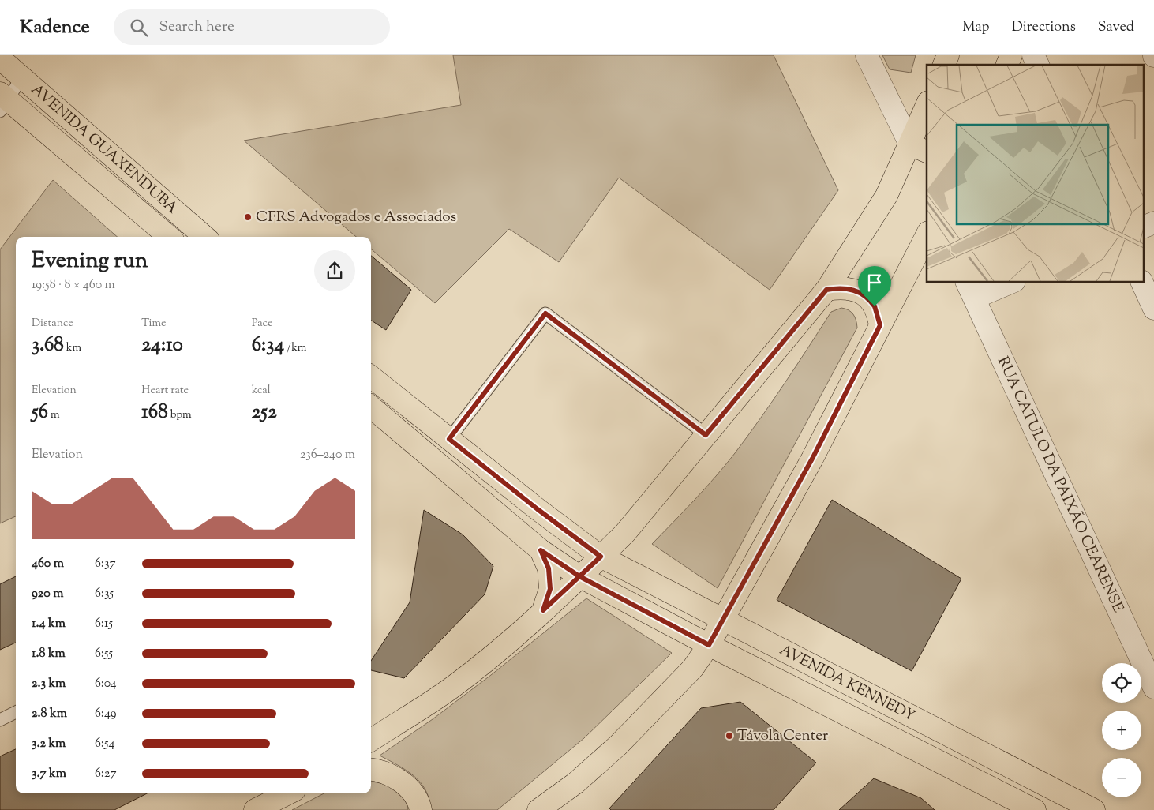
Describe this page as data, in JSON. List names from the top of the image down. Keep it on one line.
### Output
{"streets":{"main road":["AVENIDA GUAXENDUBA","AVENIDA KENNEDY"],"street":["RUA CATULO DA PAIXÃO CEARENSE"]},"places":["CFRS Advogados e Associados","Távola Center"],"page":{"header":"Kadence","search":"Search here","nav":["Map","Directions","Saved"],"heading":["Evening run","19:58 · 8 × 460 m"],"stats":[["Distance","3.68 km"],["Time","24:10"],["Pace","6:34 /km"],["Elevation","56 m"],["Heart rate","168 bpm"],["kcal","252"]],"chart":["Elevation","236–240 m"],"list":[{"name":"460 m","note":"6:37"},{"name":"920 m","note":"6:35"},{"name":"1.4 km","note":"6:15"},{"name":"1.8 km","note":"6:55"},{"name":"2.3 km","note":"6:04"},{"name":"2.8 km","note":"6:49"},{"name":"3.2 km","note":"6:54"},{"name":"3.7 km","note":"6:27"}],"map_buttons":["+","−"]}}
